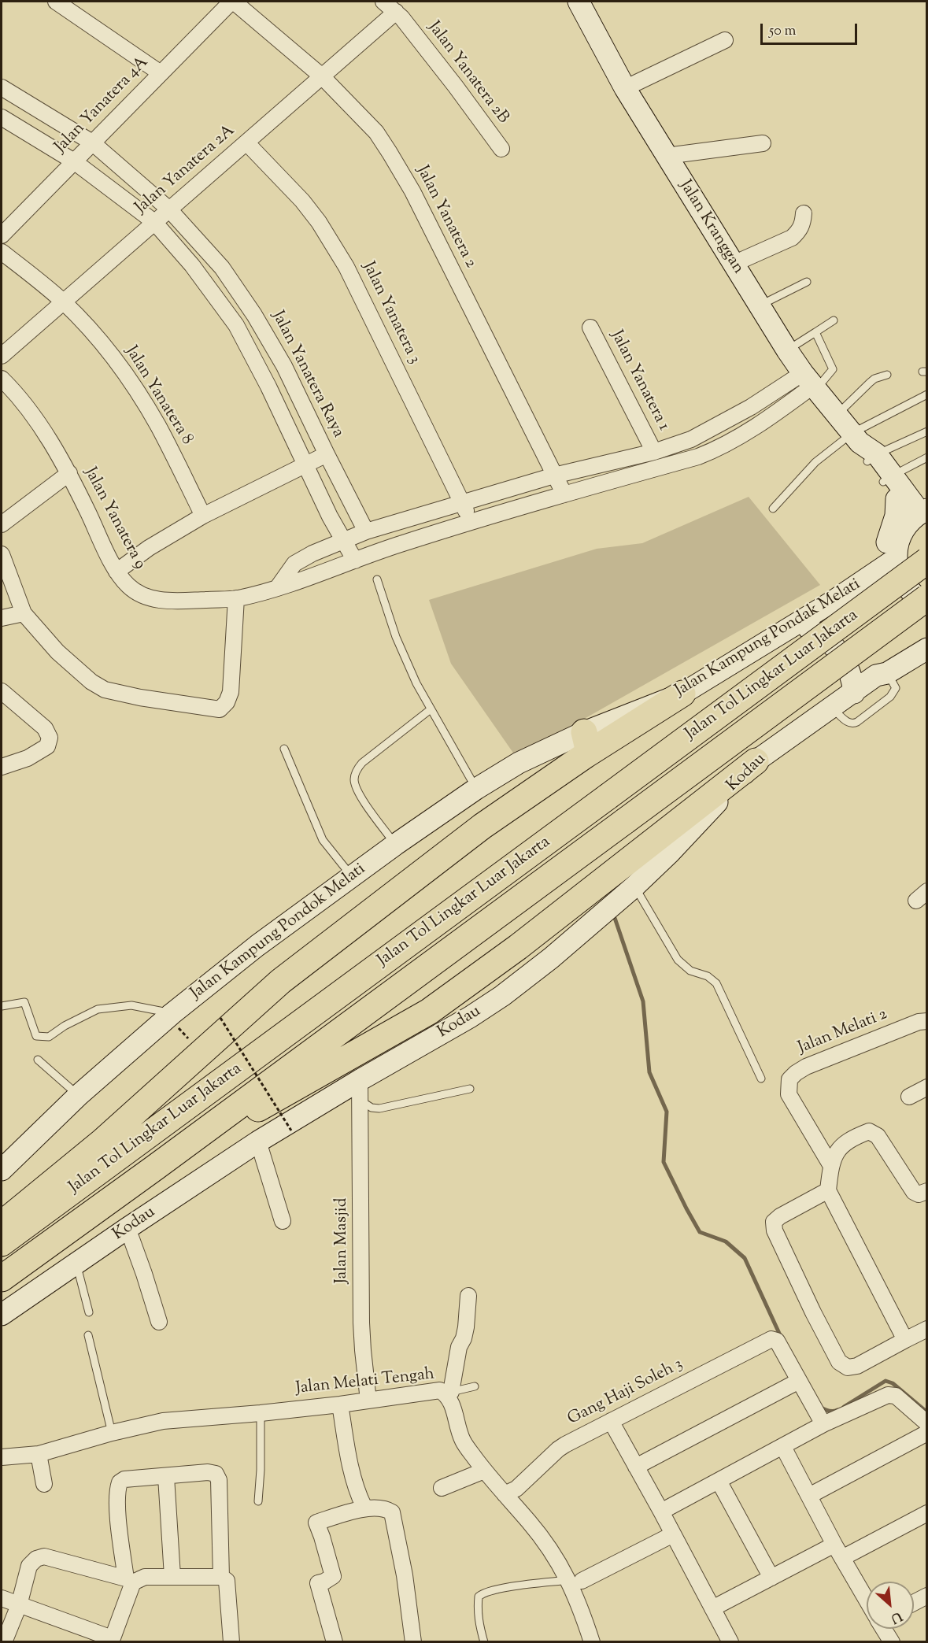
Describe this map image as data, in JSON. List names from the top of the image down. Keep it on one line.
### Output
{"streets":{"highway":["Jalan Tol Lingkar Luar Jakarta"],"main road":["Jalan Kranggan","Jalan Kampung Pondak Melati","Kodau","Jalan Kampung Pondok Melati"],"street":["Jalan Yanatera 2B","Jalan Yanatera 4A","Jalan Yanatera 2A","Jalan Yanatera 2","Jalan Yanatera 3","Jalan Yanatera Raya","Jalan Yanatera 1","Jalan Yanatera 8","Jalan Yanatera 9","Jalan Melati 2","Jalan Masjid","Jalan Melati Tengah","Gang Haji Soleh 3"]},"crossings":[["Jalan Yanatera 2B","Jalan Yanatera 2A"],["Jalan Yanatera 4A","Jalan Yanatera 2"],["Jalan Yanatera 4A","Jalan Yanatera Raya"],["Jalan Yanatera 2A","Jalan Yanatera 2"],["Jalan Yanatera 2A","Jalan Yanatera 3"],["Jalan Yanatera 2A","Jalan Yanatera Raya"],["Jalan Yanatera 2A","Jalan Yanatera 8"],["Kodau","Jalan Masjid"],["Jalan Masjid","Jalan Melati Tengah"],["Jalan Melati Tengah","Gang Haji Soleh 3"]],"scale_bar":"50 m","north":"bottom right"}
